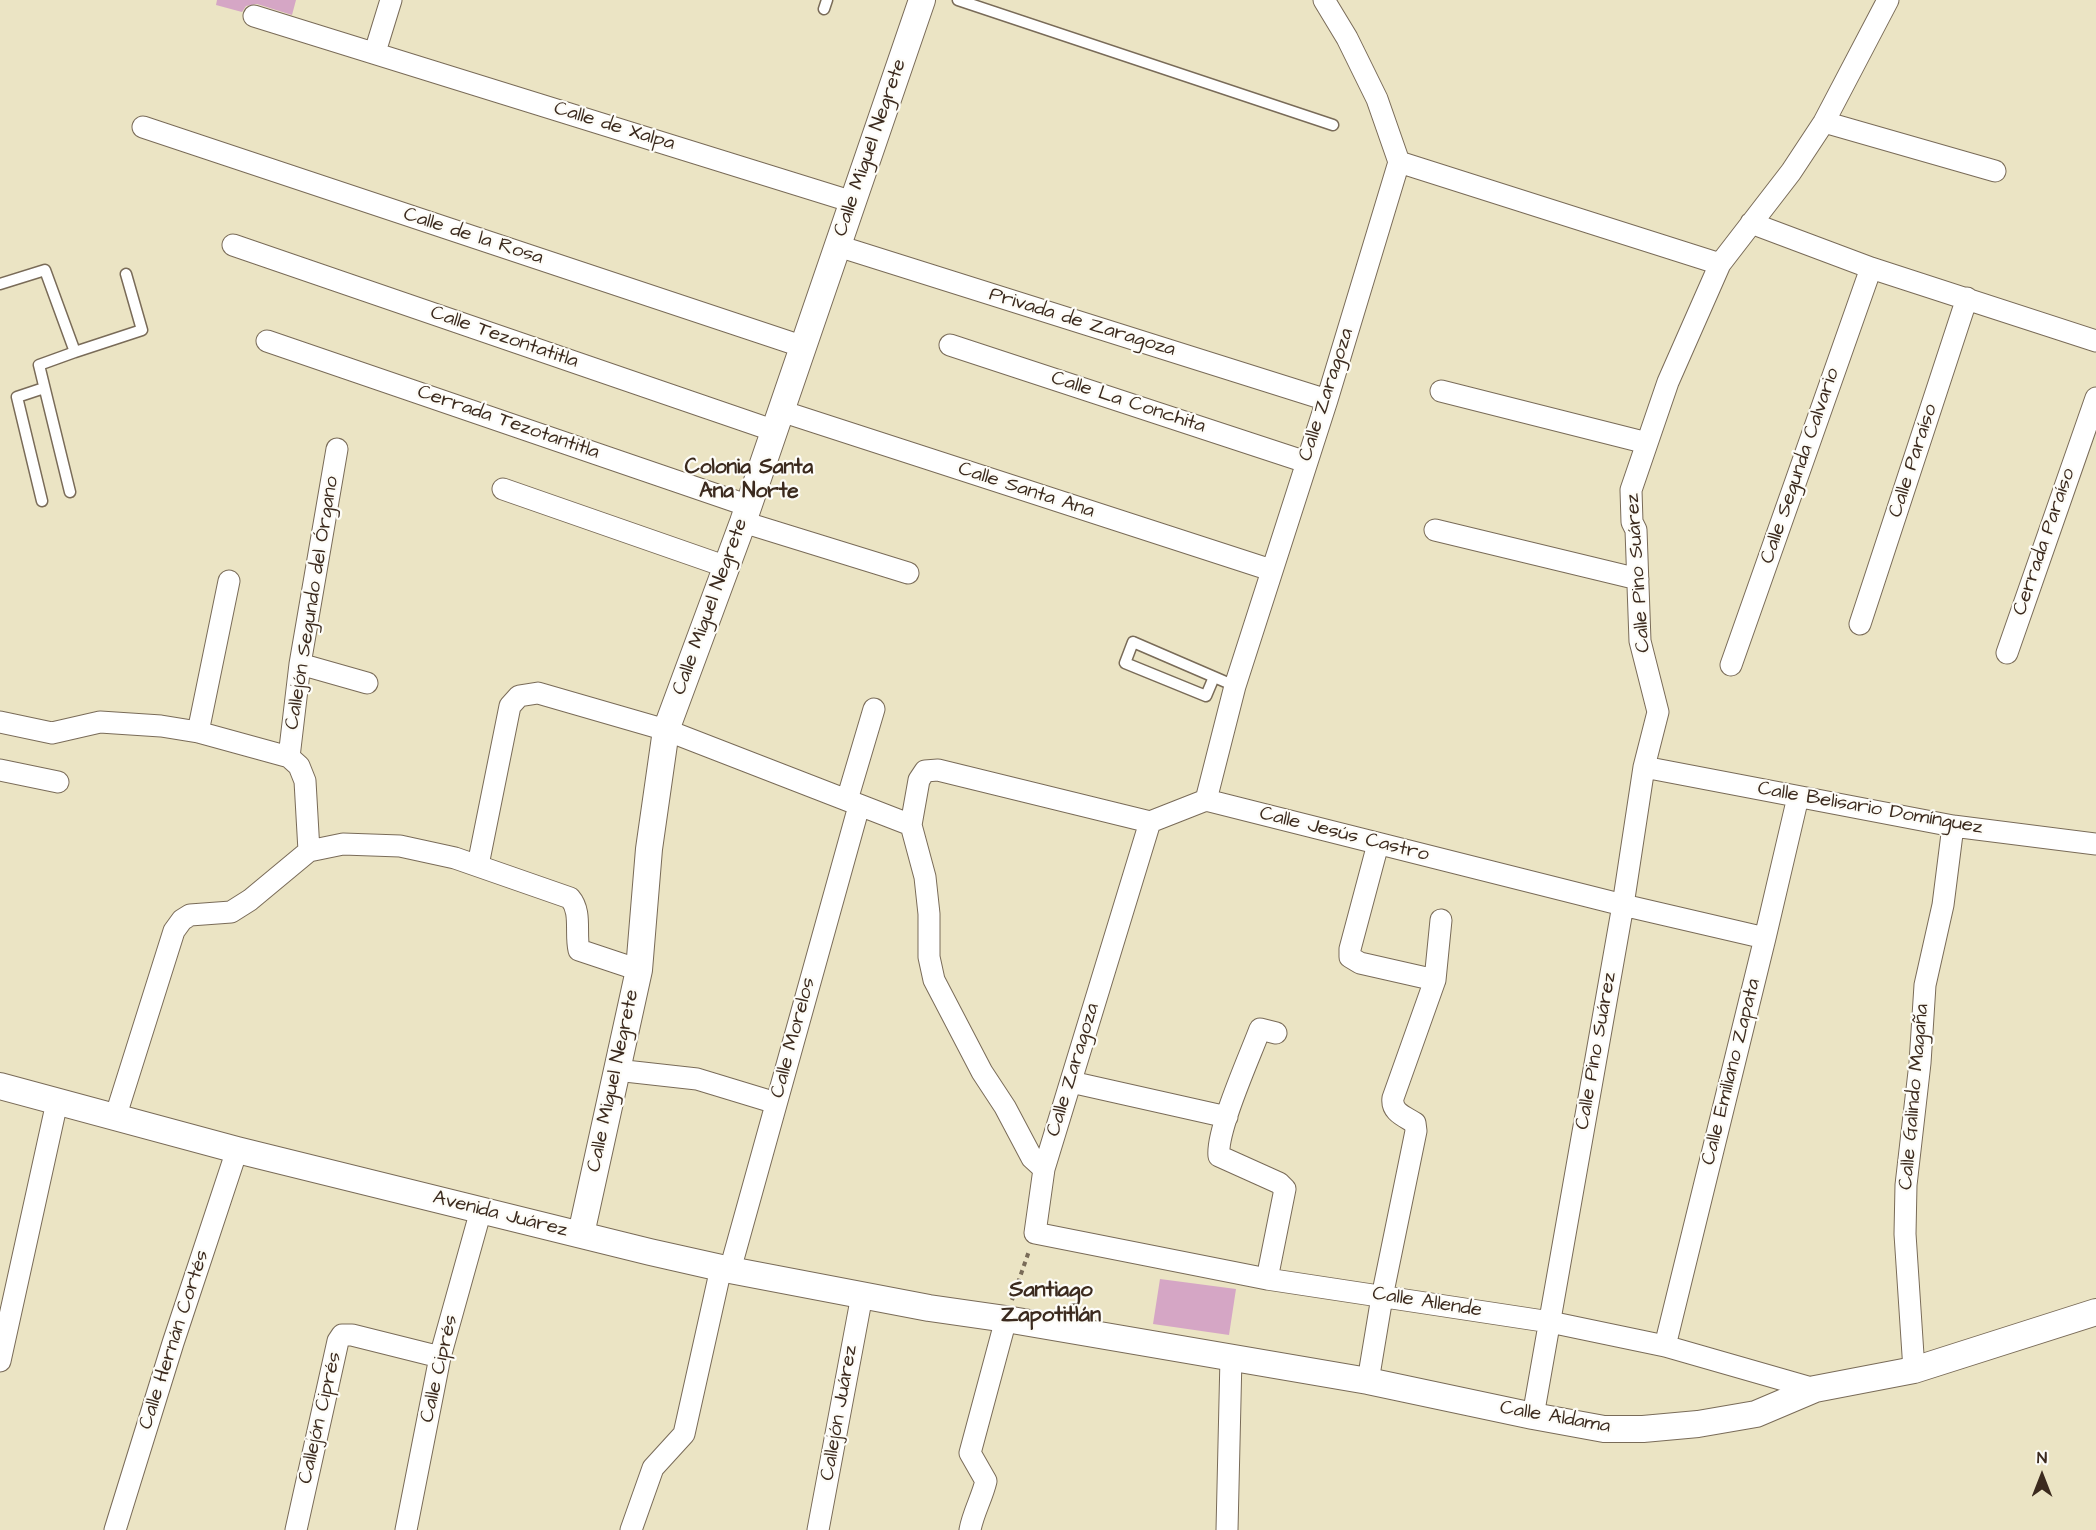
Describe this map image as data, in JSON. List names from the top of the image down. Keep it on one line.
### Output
{"streets":{"street":["Calle de Xalpa","Calle Miguel Negrete","Calle de la Rosa","Privada de Zaragoza","Calle Tezontatitla","Calle Zaragoza","Calle La Conchita","Cerrada Tezotantitla","Calle Paraíso","Calle Segunda Calvario","Calle Santa Ana","Cerrada Paraíso","Calle Pino Suárez","Callejón Segundo del Órgano","Calle Belisario Domínguez","Calle Jesús Castro","Calle Morelos","Calle Emiliano Zapata","Calle Galindo Magaña","Avenida Juárez","Calle Allende","Calle Hernán Cortés","Calle Ciprés","Callejón Juárez","Callejón Ciprés","Calle Aldama"]},"crossings":[["Calle de Xalpa","Calle Miguel Negrete"],["Calle Miguel Negrete","Calle de la Rosa"],["Calle Miguel Negrete","Privada de Zaragoza"],["Calle Miguel Negrete","Calle Tezontatitla"],["Calle Miguel Negrete","Cerrada Tezotantitla"],["Calle Miguel Negrete","Calle Santa Ana"],["Calle Miguel Negrete","Avenida Juárez"],["Privada de Zaragoza","Calle Zaragoza"],["Calle Tezontatitla","Calle Santa Ana"],["Calle Zaragoza","Calle La Conchita"],["Calle Zaragoza","Calle Santa Ana"],["Calle Zaragoza","Calle Jesús Castro"],["Calle Zaragoza","Calle Allende"],["Calle Pino Suárez","Calle Belisario Domínguez"],["Calle Pino Suárez","Calle Jesús Castro"],["Calle Pino Suárez","Calle Allende"],["Calle Pino Suárez","Calle Aldama"],["Calle Belisario Domínguez","Calle Emiliano Zapata"],["Calle Belisario Domínguez","Calle Galindo Magaña"],["Calle Jesús Castro","Calle Emiliano Zapata"],["Calle Morelos","Avenida Juárez"],["Calle Emiliano Zapata","Calle Allende"],["Calle Galindo Magaña","Calle Aldama"],["Avenida Juárez","Calle Hernán Cortés"],["Avenida Juárez","Calle Ciprés"],["Avenida Juárez","Callejón Juárez"],["Avenida Juárez","Calle Aldama"],["Calle Allende","Calle Aldama"],["Calle Ciprés","Callejón Ciprés"]],"districts":["Colonia Santa Ana Norte","Santiago Zapotitlán"],"north":"top"}
